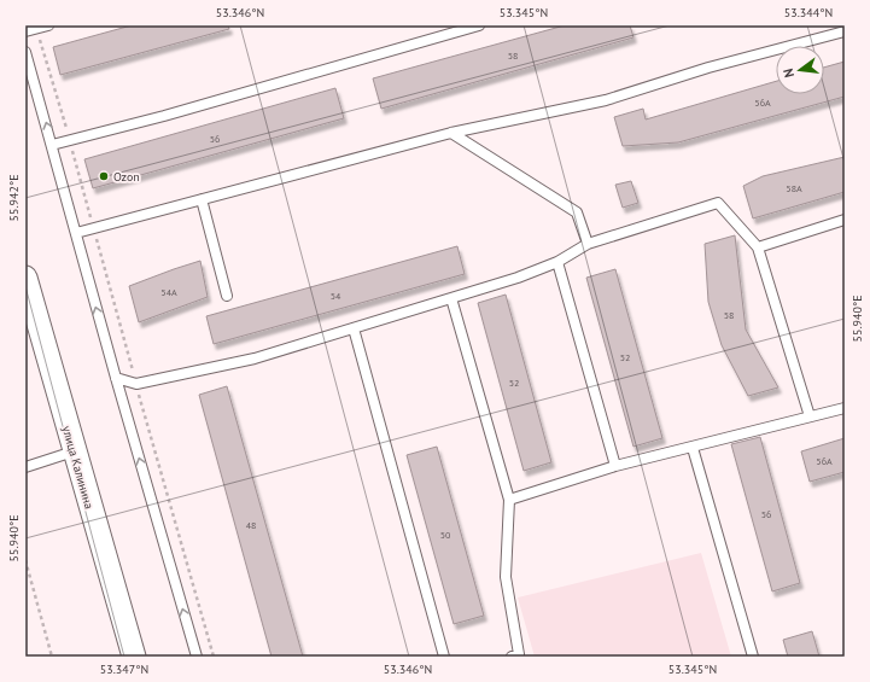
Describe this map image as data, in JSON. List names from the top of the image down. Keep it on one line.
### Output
{"streets":{"street":["улица Калинина"]},"places":["Ozon"],"house_numbers":["58","56А","56","58А","54А","54","58","52","52","56А","56","48","50"],"north":"left","coordinates":["53.346°N","53.345°N","53.344°N","55.942°E","55.940°E","53.347°N"]}
